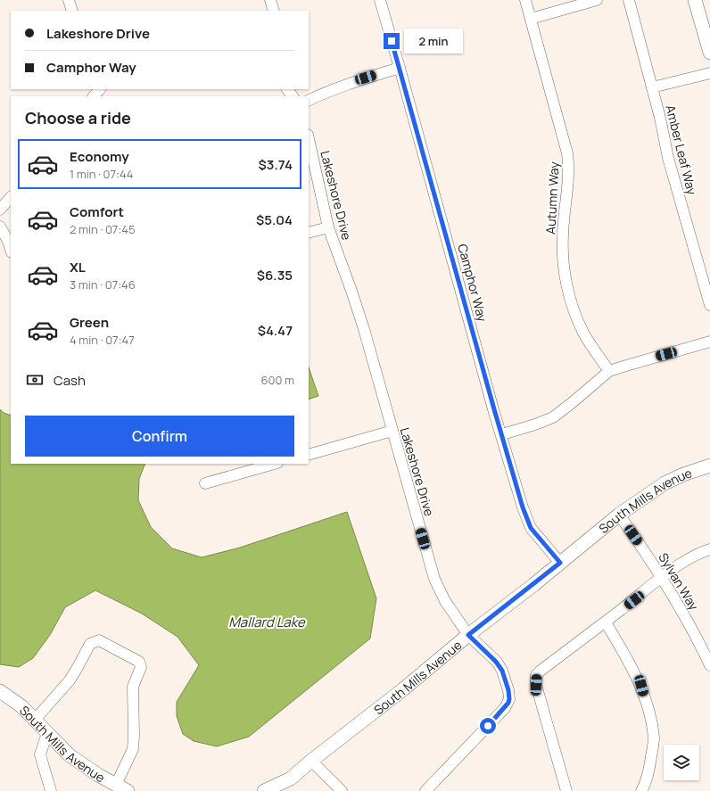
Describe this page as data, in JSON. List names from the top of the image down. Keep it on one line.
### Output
{"streets":{"street":["Amber Leaf Way","Lakeshore Drive","Autumn Way","Camphor Way","South Mills Avenue","Sylvan Way"]},"crossings":[["Lakeshore Drive","South Mills Avenue"],["Camphor Way","South Mills Avenue"],["South Mills Avenue","Sylvan Way"]],"water":["Mallard Lake"],"page":{"banner":["Lakeshore Drive","Camphor Way"],"bubble":"2 min","heading":"Choose a ride","list":[{"name":"Economy","note":"1 min · 07:44","value":"$3.74"},{"name":"Comfort","note":"2 min · 07:45","value":"$5.04"},{"name":"XL","note":"3 min · 07:46","value":"$6.35"},{"name":"Green","note":"4 min · 07:47","value":"$4.47"}],"pay":["Cash","600 m"],"buttons":"Confirm"}}
